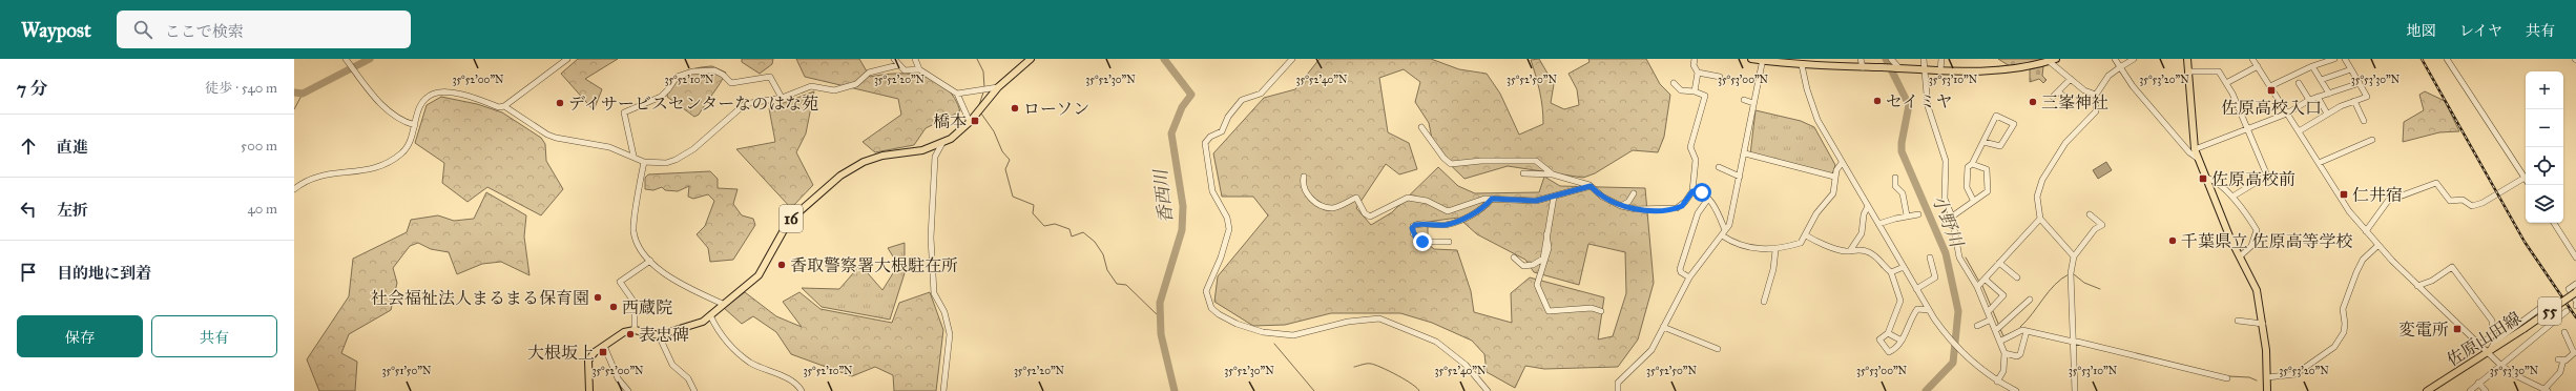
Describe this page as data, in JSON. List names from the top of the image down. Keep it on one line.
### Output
{"streets":{"main road":["16","55","佐原山田線"]},"water":["香西川","小野川"],"places":{"transit":["佐原高校入口","橋本","佐原高校前","仁井宿","変電所","大根坂上"],"other":["セイミヤ","三峯神社","デイサービスセンターなのはな苑","ローソン","千葉県立 佐原高等学校","香取警察署大根駐在所","社会福祉法人まるまる保育園","西蔵院","表忠碑"]},"page":{"header":"Waypost","search":"ここで検索","nav":["地図","レイヤ","共有"],"heading":["7 分","徒歩 · 540 m"],"map_buttons":["+","−"],"list":[["直進","500 m"],["左折","40 m"],"目的地に到着"],"buttons":["保存","共有"]},"coordinates":["35°52'00\"N","35°52'10\"N","35°52'20\"N","35°52'30\"N","35°52'50\"N","35°53'00\"N","35°52'40\"N","35°53'10\"N","35°53'20\"N","35°53'30\"N","35°51'50\"N"]}
